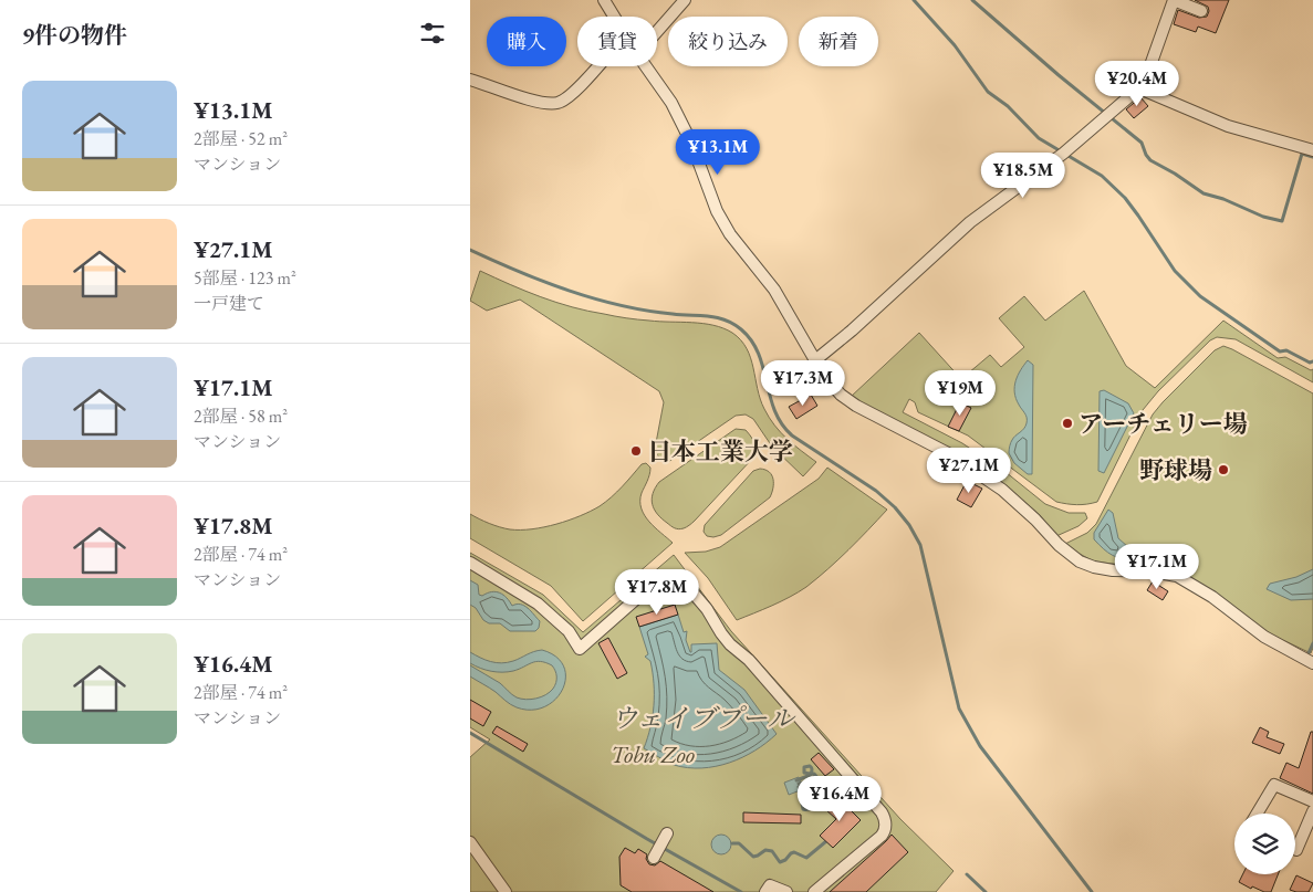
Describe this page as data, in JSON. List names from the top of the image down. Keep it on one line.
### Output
{"water":["ウェイブプール"],"parks":["Tobu Zoo"],"places":["アーチェリー場","日本工業大学","野球場"],"page":{"heading":"9件の物件","chip":["購入","賃貸","絞り込み","新着"],"price":["¥20.4M","¥13.1M","¥18.5M","¥17.3M","¥19M","¥27.1M","¥17.1M","¥17.8M","¥16.4M"],"list":[{"name":"¥13.1M","note":"2部屋 · 52 m² · マンション"},{"name":"¥27.1M","note":"5部屋 · 123 m² · 一戸建て"},{"name":"¥17.1M","note":"2部屋 · 58 m² · マンション"},{"name":"¥17.8M","note":"2部屋 · 74 m² · マンション"},{"name":"¥16.4M","note":"2部屋 · 74 m² · マンション"}]}}
